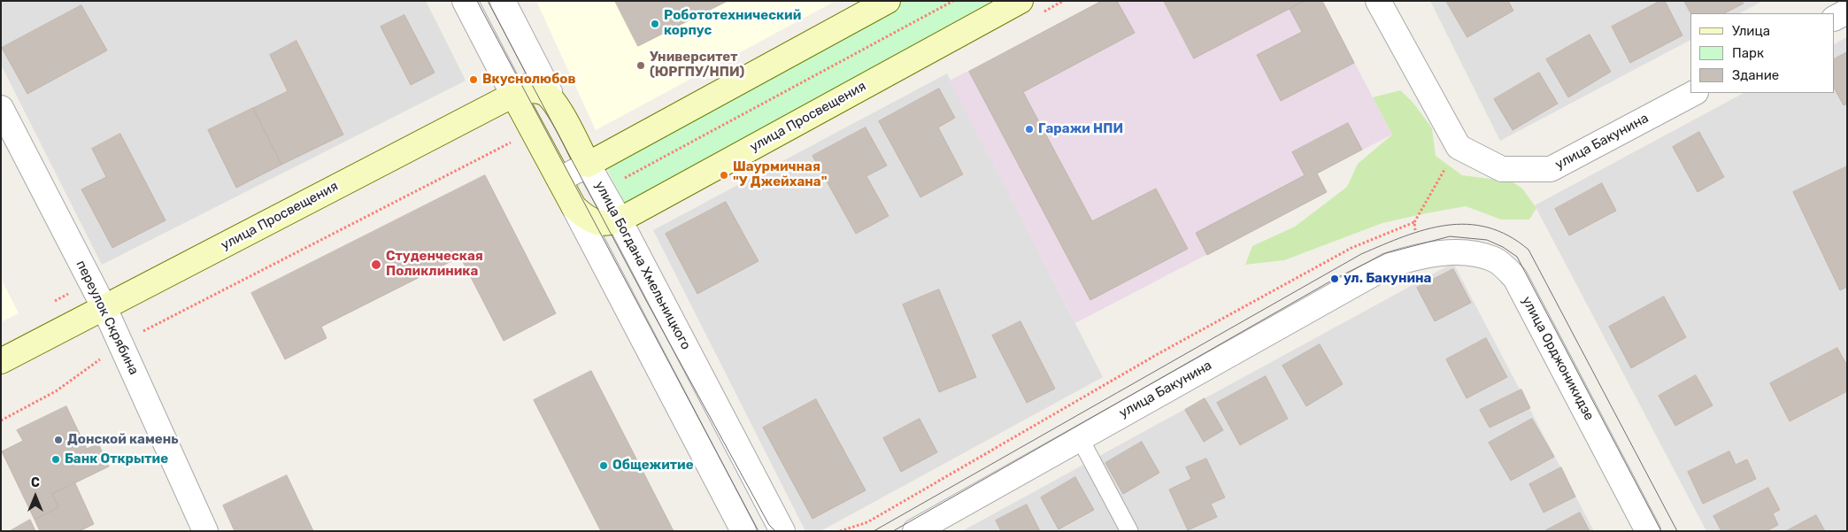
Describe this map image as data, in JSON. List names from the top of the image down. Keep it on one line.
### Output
{"streets":{"street":["улица Просвещения","улица Бакунина","улица Богдана Хмельницкого","переулок Скрябина","улица Орджоникидзе"]},"crossings":[["улица Просвещения","улица Богдана Хмельницкого"],["улица Просвещения","переулок Скрябина"],["улица Бакунина","улица Орджоникидзе"]],"places":["Робототехнический корпус","Университет (ЮРГПУ/НПИ)","Вкуснолюбов","Гаражи НПИ","Шаурмичная \"У Джейхана\"","Студенческая Поликлиника","ул. Бакунина","Донской камень","Банк Открытие","Общежитие"],"legend":["Улица","Парк","Здание"],"north":"top"}
